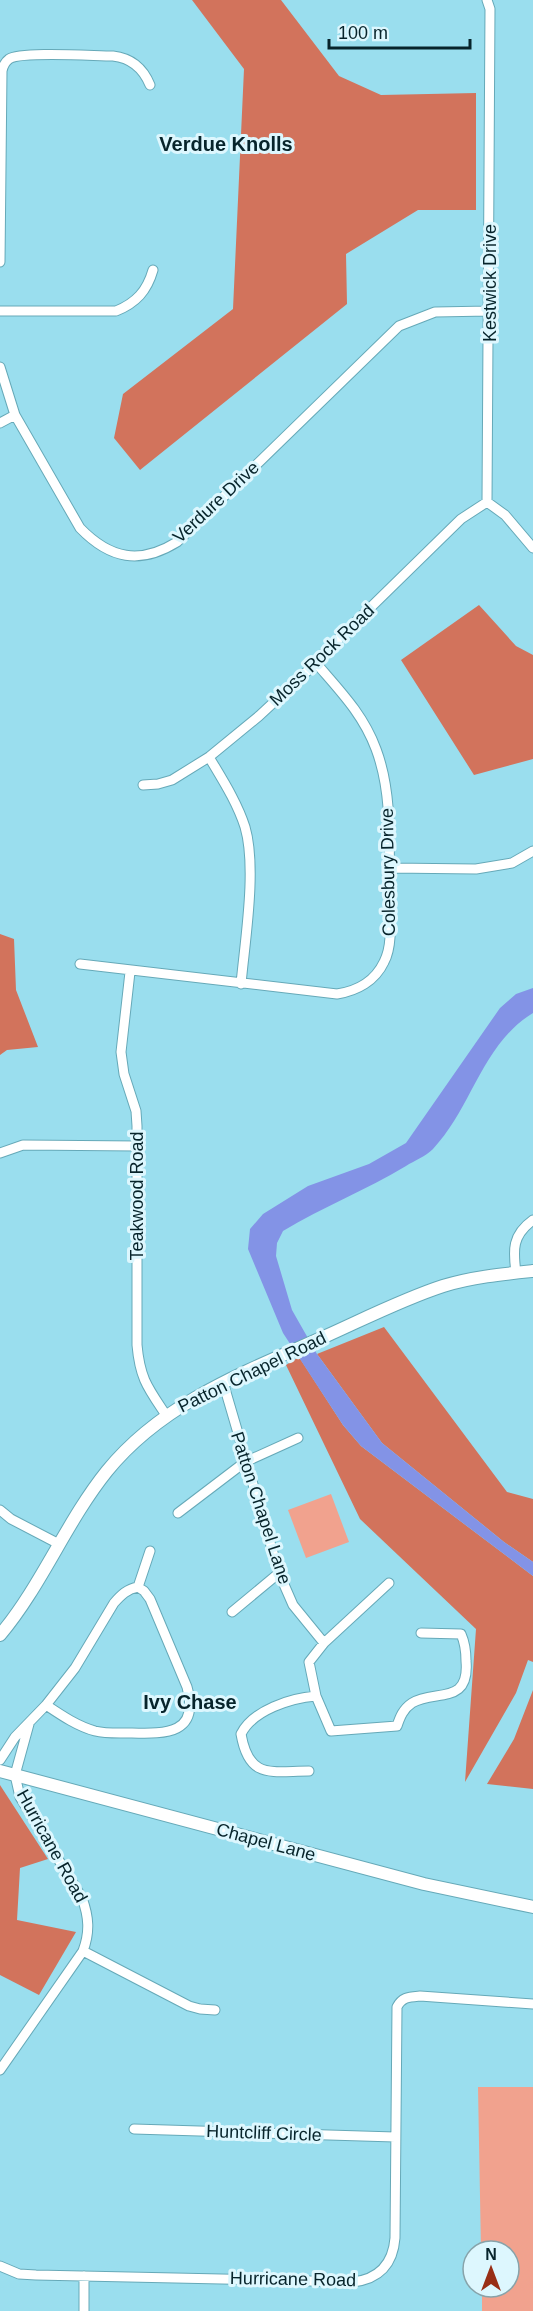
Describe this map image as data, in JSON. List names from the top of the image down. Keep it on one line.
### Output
{"streets":{"street":["Kestwick Drive","Verdure Drive","Moss Rock Road","Colesbury Drive","Teakwood Road","Patton Chapel Road","Patton Chapel Lane","Chapel Lane","Hurricane Road","Huntcliff Circle"]},"crossings":[["Kestwick Drive","Verdure Drive"],["Kestwick Drive","Moss Rock Road"],["Moss Rock Road","Colesbury Drive"],["Colesbury Drive","Teakwood Road"],["Teakwood Road","Patton Chapel Road"],["Patton Chapel Road","Patton Chapel Lane"],["Chapel Lane","Hurricane Road"],["Hurricane Road","Huntcliff Circle"]],"districts":["Verdue Knolls","Ivy Chase"],"scale_bar":"100 m","north":"top"}
